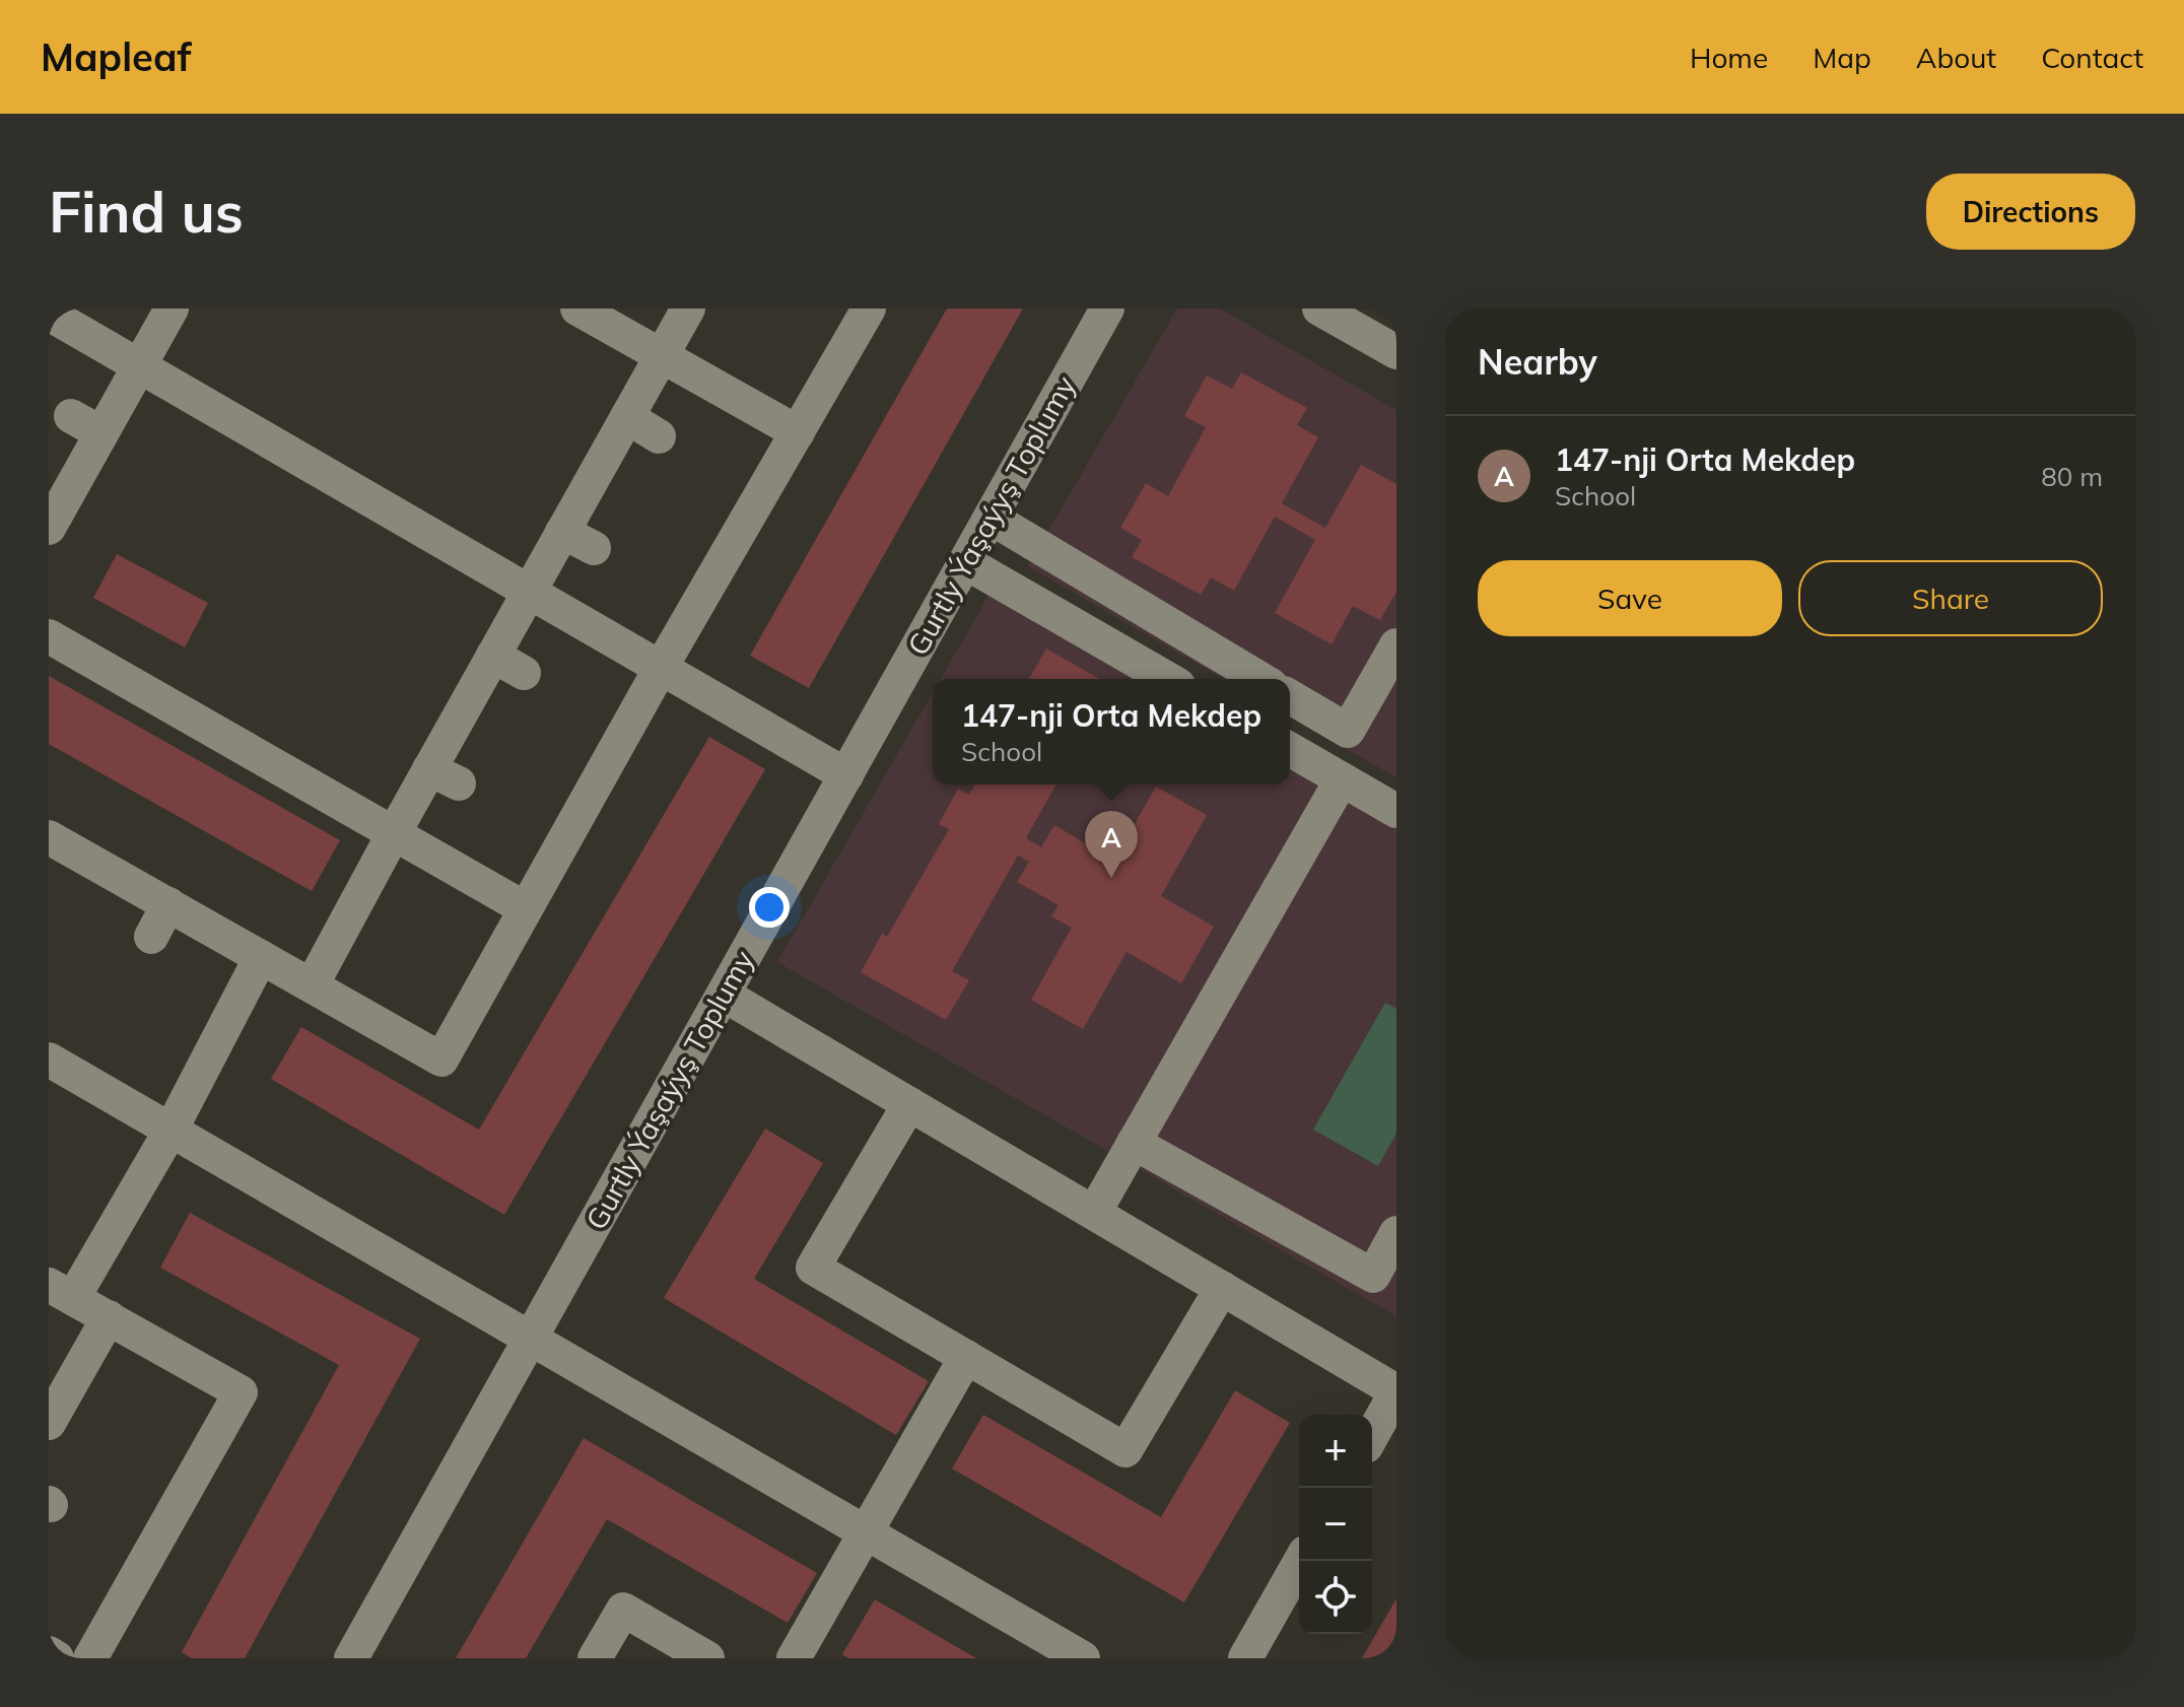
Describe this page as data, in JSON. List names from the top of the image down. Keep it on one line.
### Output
{"streets":{"street":["Gurtly Ýaşaýyş Toplumy"]},"page":{"header":"Mapleaf","nav":["Home","Map","About","Contact"],"buttons":["Directions",["Save","Share"]],"title":"Find us","heading":"Nearby","list":[{"mark":"A","name":"147-nji Orta Mekdep","note":"School","value":"80 m"}],"popup":["147-nji Orta Mekdep","School"],"pins":"A","map_buttons":["+","−"]}}
